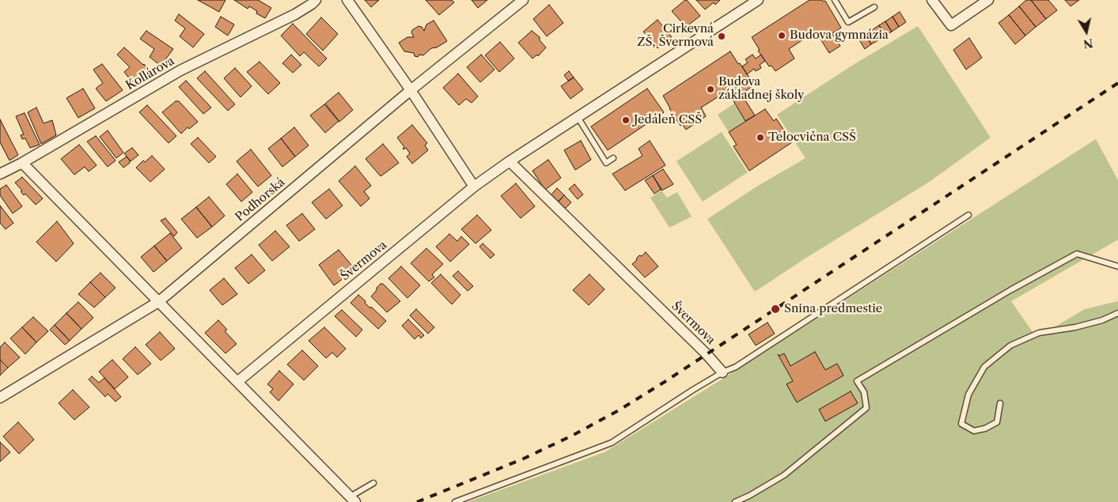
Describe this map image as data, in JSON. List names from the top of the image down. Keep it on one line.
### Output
{"streets":{"street":["Kollárova","Podhorská","Švermova"]},"places":["Budova gymnázia","Cirkevná ZŠ, Švermová","Budova základnej školy","Jedáleň CSŠ","Telocvična CSŠ","Snina predmestie"],"north":"bottom"}
